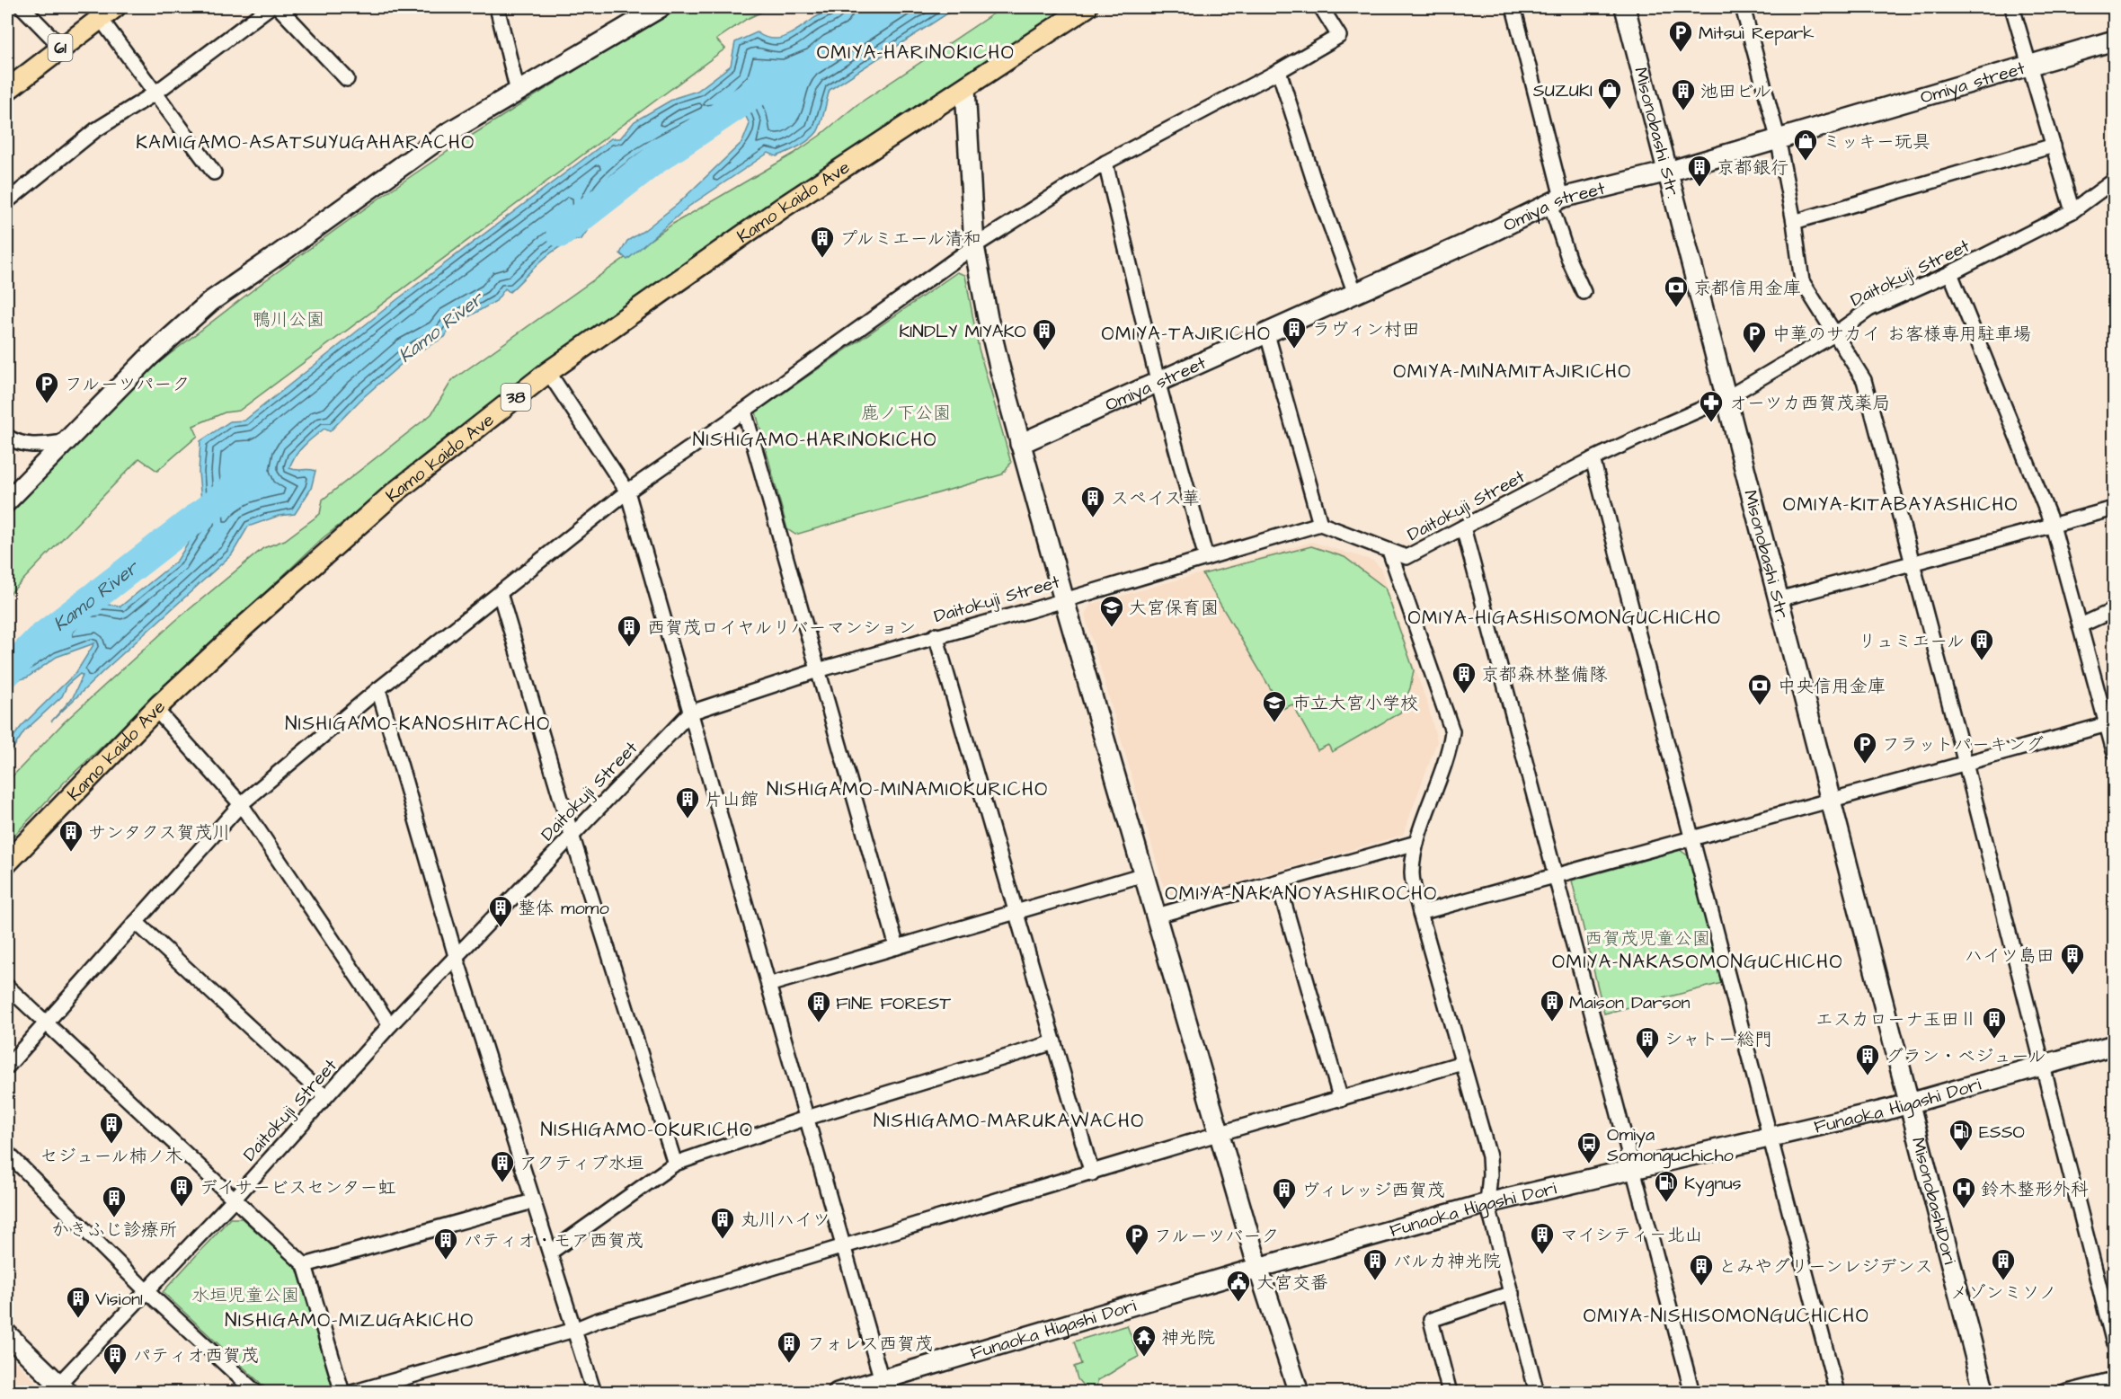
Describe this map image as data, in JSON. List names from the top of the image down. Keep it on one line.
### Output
{"streets":{"main road":["61","Kamo kaido Ave","38"],"street":["Omiya street","Misonobashi Str.","Daitokuji Street","Funaoka Higashi Dori","MisonobashiDori"]},"crossings":[["Omiya street","Misonobashi Str."],["Misonobashi Str.","Daitokuji Street"],["Misonobashi Str.","Funaoka Higashi Dori"],["Misonobashi Str.","MisonobashiDori"],["Funaoka Higashi Dori","MisonobashiDori"]],"districts":["OMIYA-HARINOKICHO","KAMIGAMO-ASATSUYUGAHARACHO","OMIYA-TAJIRICHO","OMIYA-MINAMITAJIRICHO","NISHIGAMO-HARINOKICHO","OMIYA-KITABAYASHICHO","OMIYA-HIGASHISOMONGUCHICHO","NISHIGAMO-KANOSHITACHO","NISHIGAMO-MINAMIOKURICHO","OMIYA-NAKANOYASHIROCHO","OMIYA-NAKASOMONGUCHICHO","NISHIGAMO-MARUKAWACHO","NISHIGAMO-OKURICHO","OMIYA-NISHISOMONGUCHICHO","NISHIGAMO-MIZUGAKICHO"],"water":["Kamo River"],"parks":["鴨川公園","鹿ノ下公園","西賀茂児童公園","水垣児童公園"],"places":{"parking":["Mitsui Repark","中華のサカイ お客様専用駐車場","フルーツパーク","フラットパーキング","フルーツバーク"],"shop":["SUZUKI","ミッキー玩具"],"building":["池田ビル","京都銀行","プルミエール清和","ラヴィン村田","KINDLY MIYAKO","スペイス華","西賀茂ロイヤルリバーマンション","リュミエール","京都森林整備隊","片山館","サンタクス賀茂川","整体 momo","ハイツ島田","Maison Darson","FINE FOREST","エスカローナ玉田Ⅱ","シャトー総門","グラン・べジュール","セジュール柿ノ木","アクティブ水垣","デイサービスセンター虹","ヴィレッジ西賀茂","かきふじ診療所","丸川ハイツ","マイシティ－北山","パティオ・モア西賀茂","バルカ神光院","メゾンミソノ","とみやグリーンレジデンス","Vision1","フォレス西賀茂","パティオ西賀茂"],"bank":["京都信用金庫","中央信用金庫"],"pharmacy":["オーツカ西賀茂薬局"],"school or university":["大宮保育園","市立大宮小学校"],"fuel station":["ESSO","Kygnus"],"bus stop":["Omiya Somonguchicho"],"hospital":["鈴木整形外科"],"public building":["大宮交番"],"temple":["神光院"]}}
